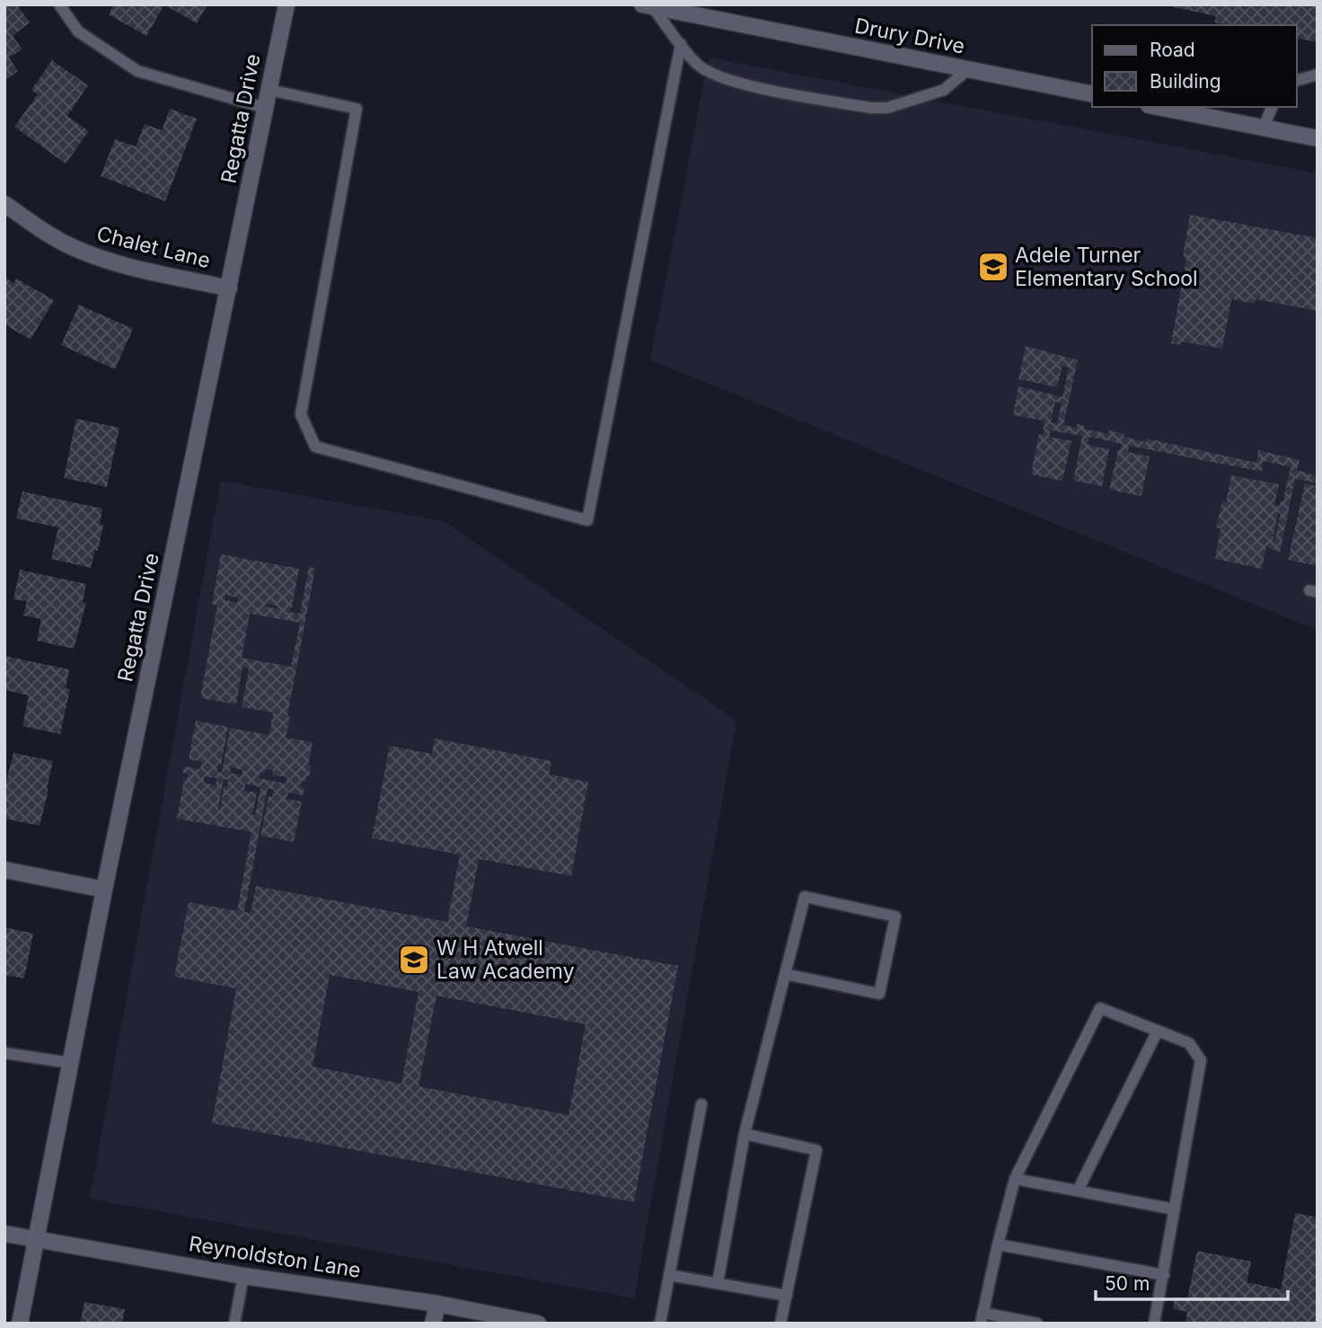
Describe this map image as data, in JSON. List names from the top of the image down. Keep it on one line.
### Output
{"streets":{"street":["Drury Drive","Regatta Drive","Chalet Lane","Reynoldston Lane"]},"crossings":[["Regatta Drive","Chalet Lane"],["Regatta Drive","Reynoldston Lane"]],"places":{"school or university":["Adele Turner Elementary School","W H Atwell Law Academy"]},"legend":["Road","Building"],"scale_bar":"50 m"}
